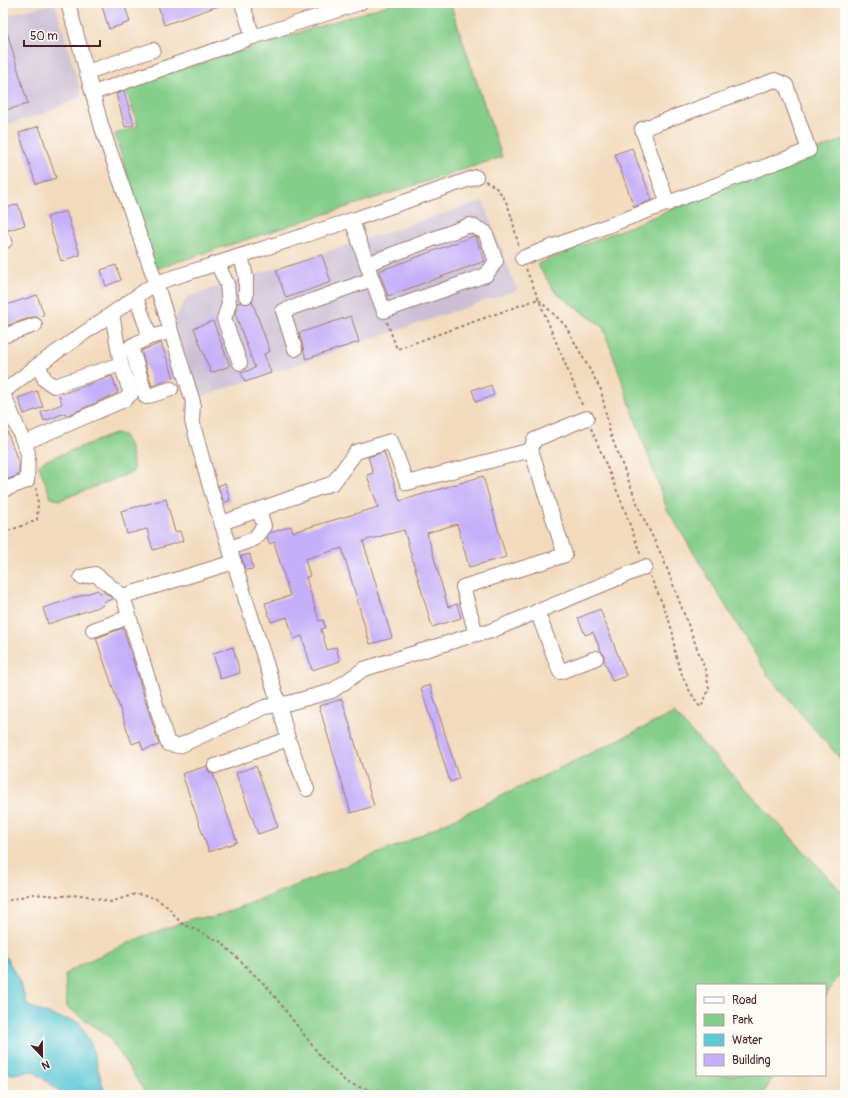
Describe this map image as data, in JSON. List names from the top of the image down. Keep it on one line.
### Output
{"legend":["Road","Park","Water","Building"],"scale_bar":"50 m","north":"bottom"}
